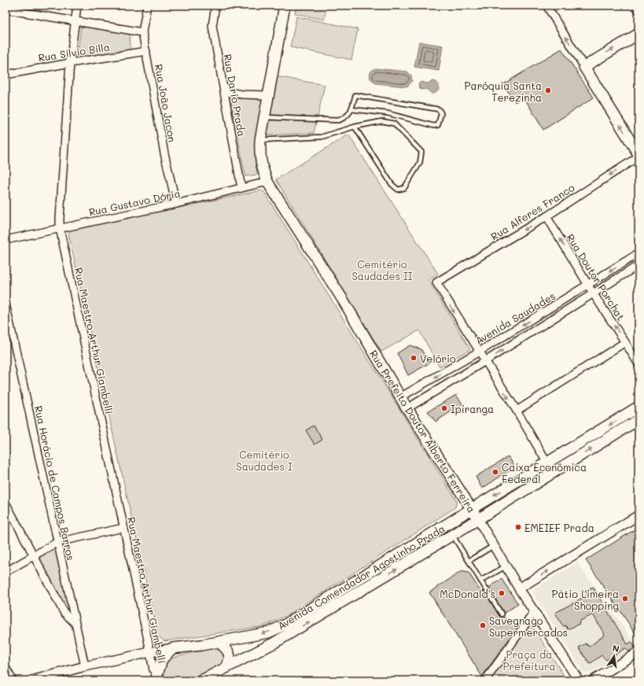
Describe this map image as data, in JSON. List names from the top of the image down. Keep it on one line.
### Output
{"streets":{"main road":["Rua Prefeito Doutor Alberto Ferreira","Avenida Comendador Agostinho Prada"],"street":["Rua Silvio Billa","Rua Dario Prada","Rua João Jacon","Rua Gustavo Dória","Rua Alferes Franco","Rua Doutor Porchat","Avenida Saudades","Rua Maestro Arthur Giambelli","Rua Horácio de Campos Barros"]},"crossings":[["Rua Silvio Billa","Rua João Jacon"],["Rua Silvio Billa","Rua Maestro Arthur Giambelli"],["Rua Dario Prada","Rua Gustavo Dória"],["Rua João Jacon","Rua Gustavo Dória"],["Rua Gustavo Dória","Rua Maestro Arthur Giambelli"],["Rua Gustavo Dória","Rua Prefeito Doutor Alberto Ferreira"],["Rua Alferes Franco","Rua Doutor Porchat"],["Rua Alferes Franco","Avenida Saudades"],["Rua Doutor Porchat","Avenida Saudades"],["Avenida Saudades","Rua Prefeito Doutor Alberto Ferreira"],["Rua Prefeito Doutor Alberto Ferreira","Avenida Comendador Agostinho Prada"]],"one_way":["Rua Doutor Porchat"],"parks":["Cemitério Saudades II","Cemitério Saudades I","Praça da Prefeitura"],"places":["Paróquia Santa Terezinha","Velório","Ipiranga","Caixa Econômica Federal","EMEIEF Prada","McDonald's","Pátio Limeira Shopping","Savegnago Supermercados"],"north":"top"}
